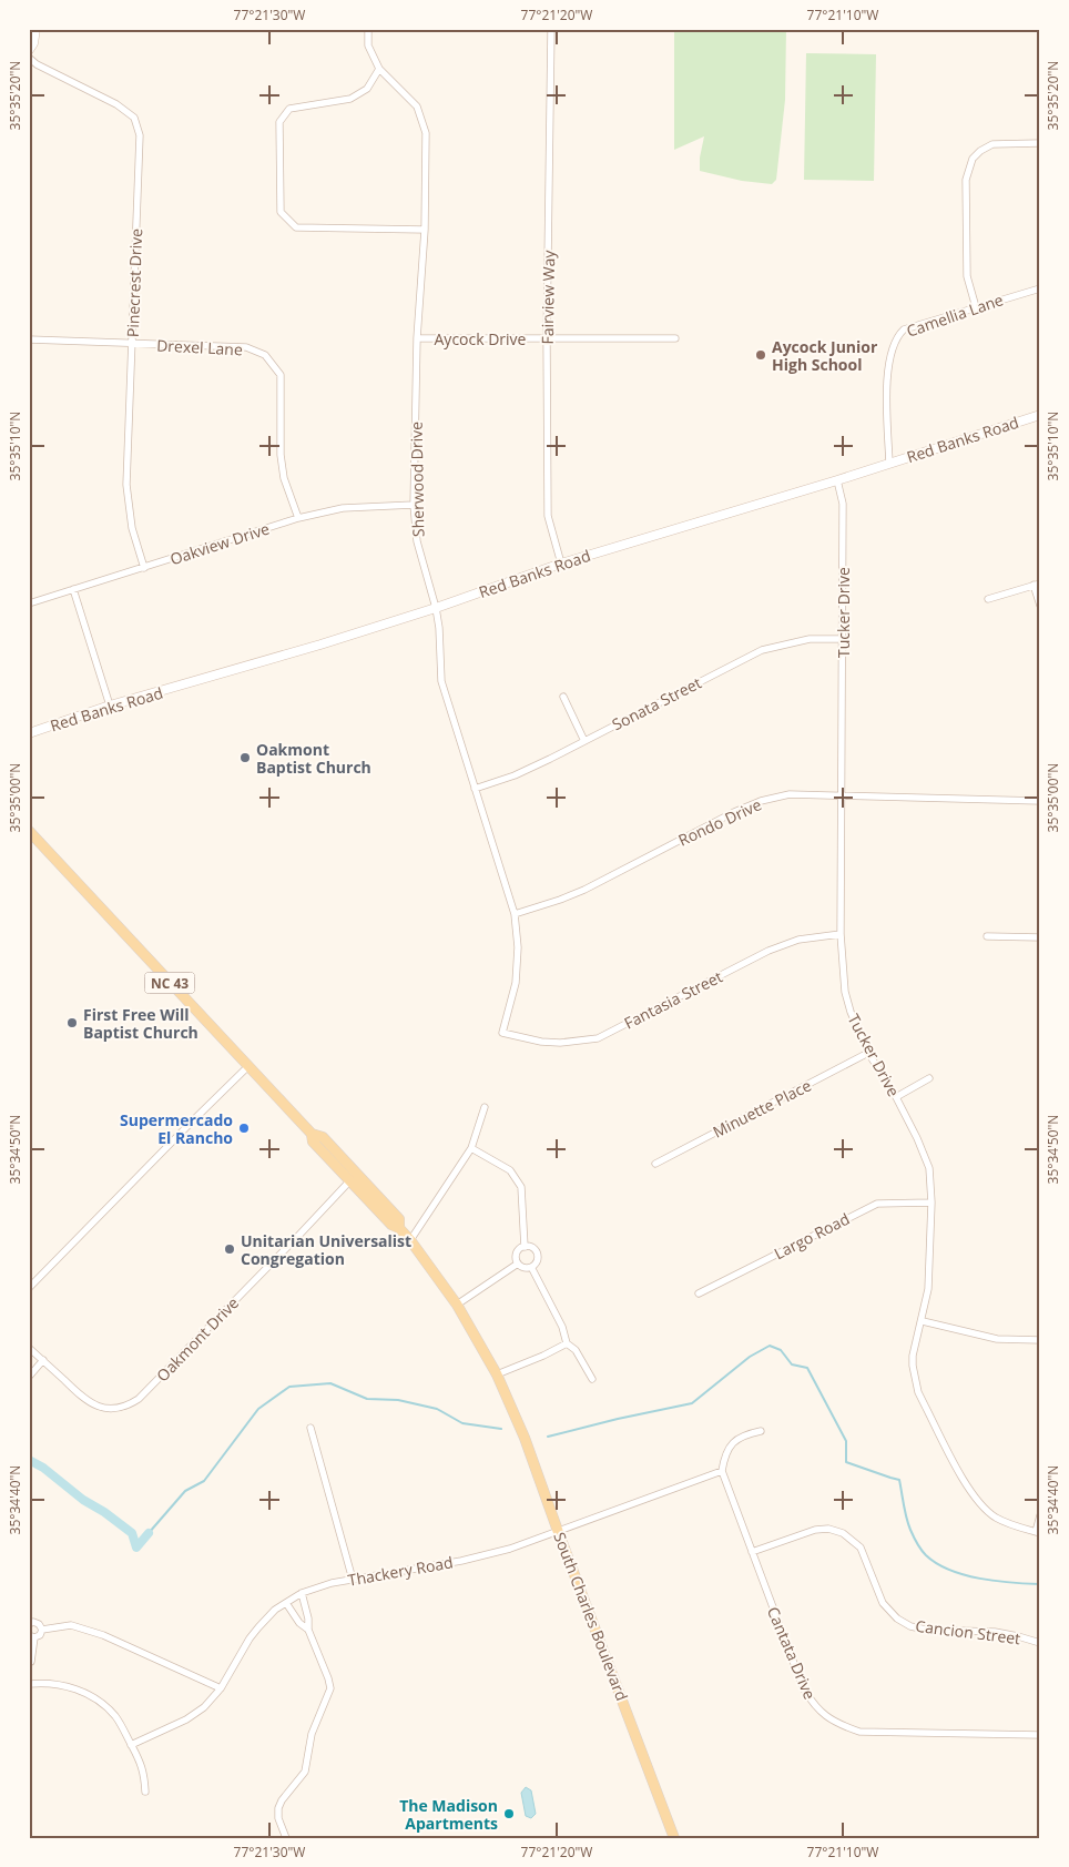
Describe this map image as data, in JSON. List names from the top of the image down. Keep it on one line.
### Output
{"streets":{"main road":["NC 43","South Charles Boulevard"],"street":["Pinecrest Drive","Fairview Way","Camellia Lane","Aycock Drive","Drexel Lane","Red Banks Road","Sherwood Drive","Oakview Drive","Tucker Drive","Sonata Street","Rondo Drive","Fantasia Street","Minuette Place","Largo Road","Oakmont Drive","Thackery Road","Cancion Street","Cantata Drive"]},"crossings":[["Pinecrest Drive","Drexel Lane"],["Pinecrest Drive","Oakview Drive"],["Fairview Way","Aycock Drive"],["Fairview Way","Red Banks Road"],["Camellia Lane","Red Banks Road"],["Aycock Drive","Sherwood Drive"],["Drexel Lane","Oakview Drive"],["Red Banks Road","Sherwood Drive"],["Red Banks Road","Tucker Drive"],["Sherwood Drive","Oakview Drive"],["Sherwood Drive","Sonata Street"],["Sherwood Drive","Rondo Drive"],["Sherwood Drive","Fantasia Street"],["Tucker Drive","Sonata Street"],["Tucker Drive","Rondo Drive"],["Tucker Drive","Fantasia Street"],["Tucker Drive","Minuette Place"],["Tucker Drive","Largo Road"],["Oakmont Drive","South Charles Boulevard"],["Thackery Road","South Charles Boulevard"],["Thackery Road","Cantata Drive"],["Cancion Street","Cantata Drive"]],"places":["Aycock Junior High School","Oakmont Baptist Church","First Free Will Baptist Church","Supermercado El Rancho","Unitarian Universalist Congregation","The Madison Apartments"],"coordinates":["77°21'30\"W","77°21'20\"W","77°21'10\"W","35°35'20\"N","35°35'10\"N","35°35'00\"N","35°34'50\"N","35°34'40\"N"]}
